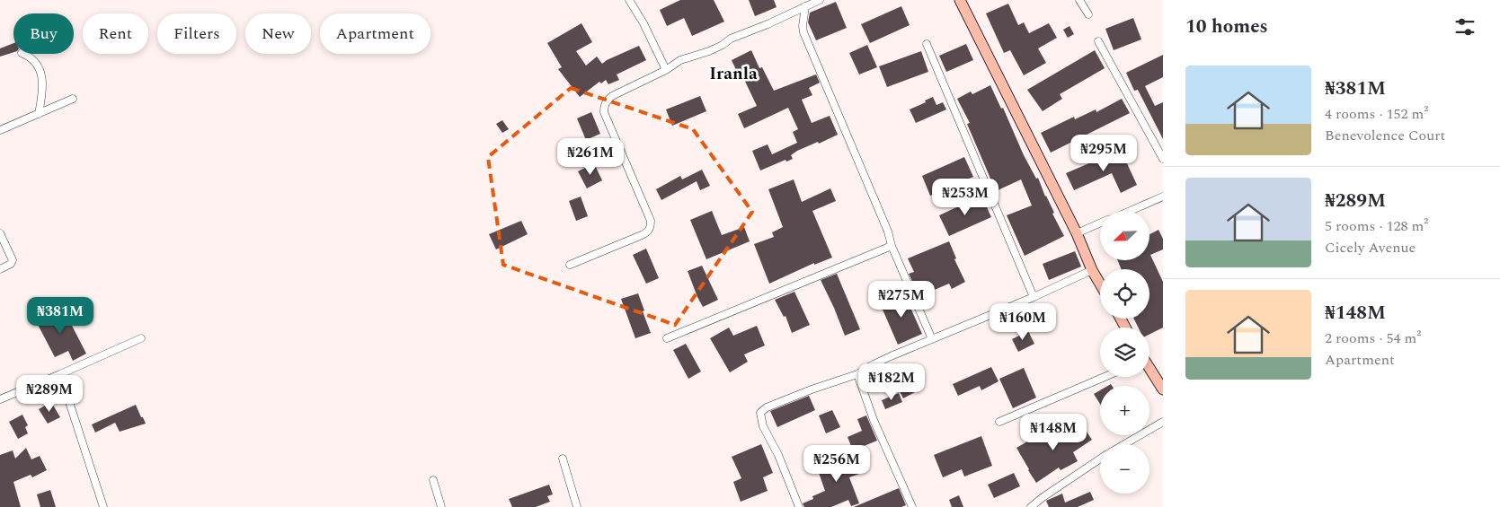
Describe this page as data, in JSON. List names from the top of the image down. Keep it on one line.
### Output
{"districts":["Iranla"],"north":"bottom left","page":{"heading":"10 homes","chip":["Buy","Rent","Filters","New","Apartment"],"list":[{"name":"₦381M","note":"4 rooms · 152 m² · Benevolence Court"},{"name":"₦289M","note":"5 rooms · 128 m² · Cicely Avenue"},{"name":"₦148M","note":"2 rooms · 54 m² · Apartment"}],"price":["₦295M","₦261M","₦253M","₦275M","₦381M","₦160M","₦182M","₦289M","₦148M","₦256M"],"map_buttons":["+","−"]}}
